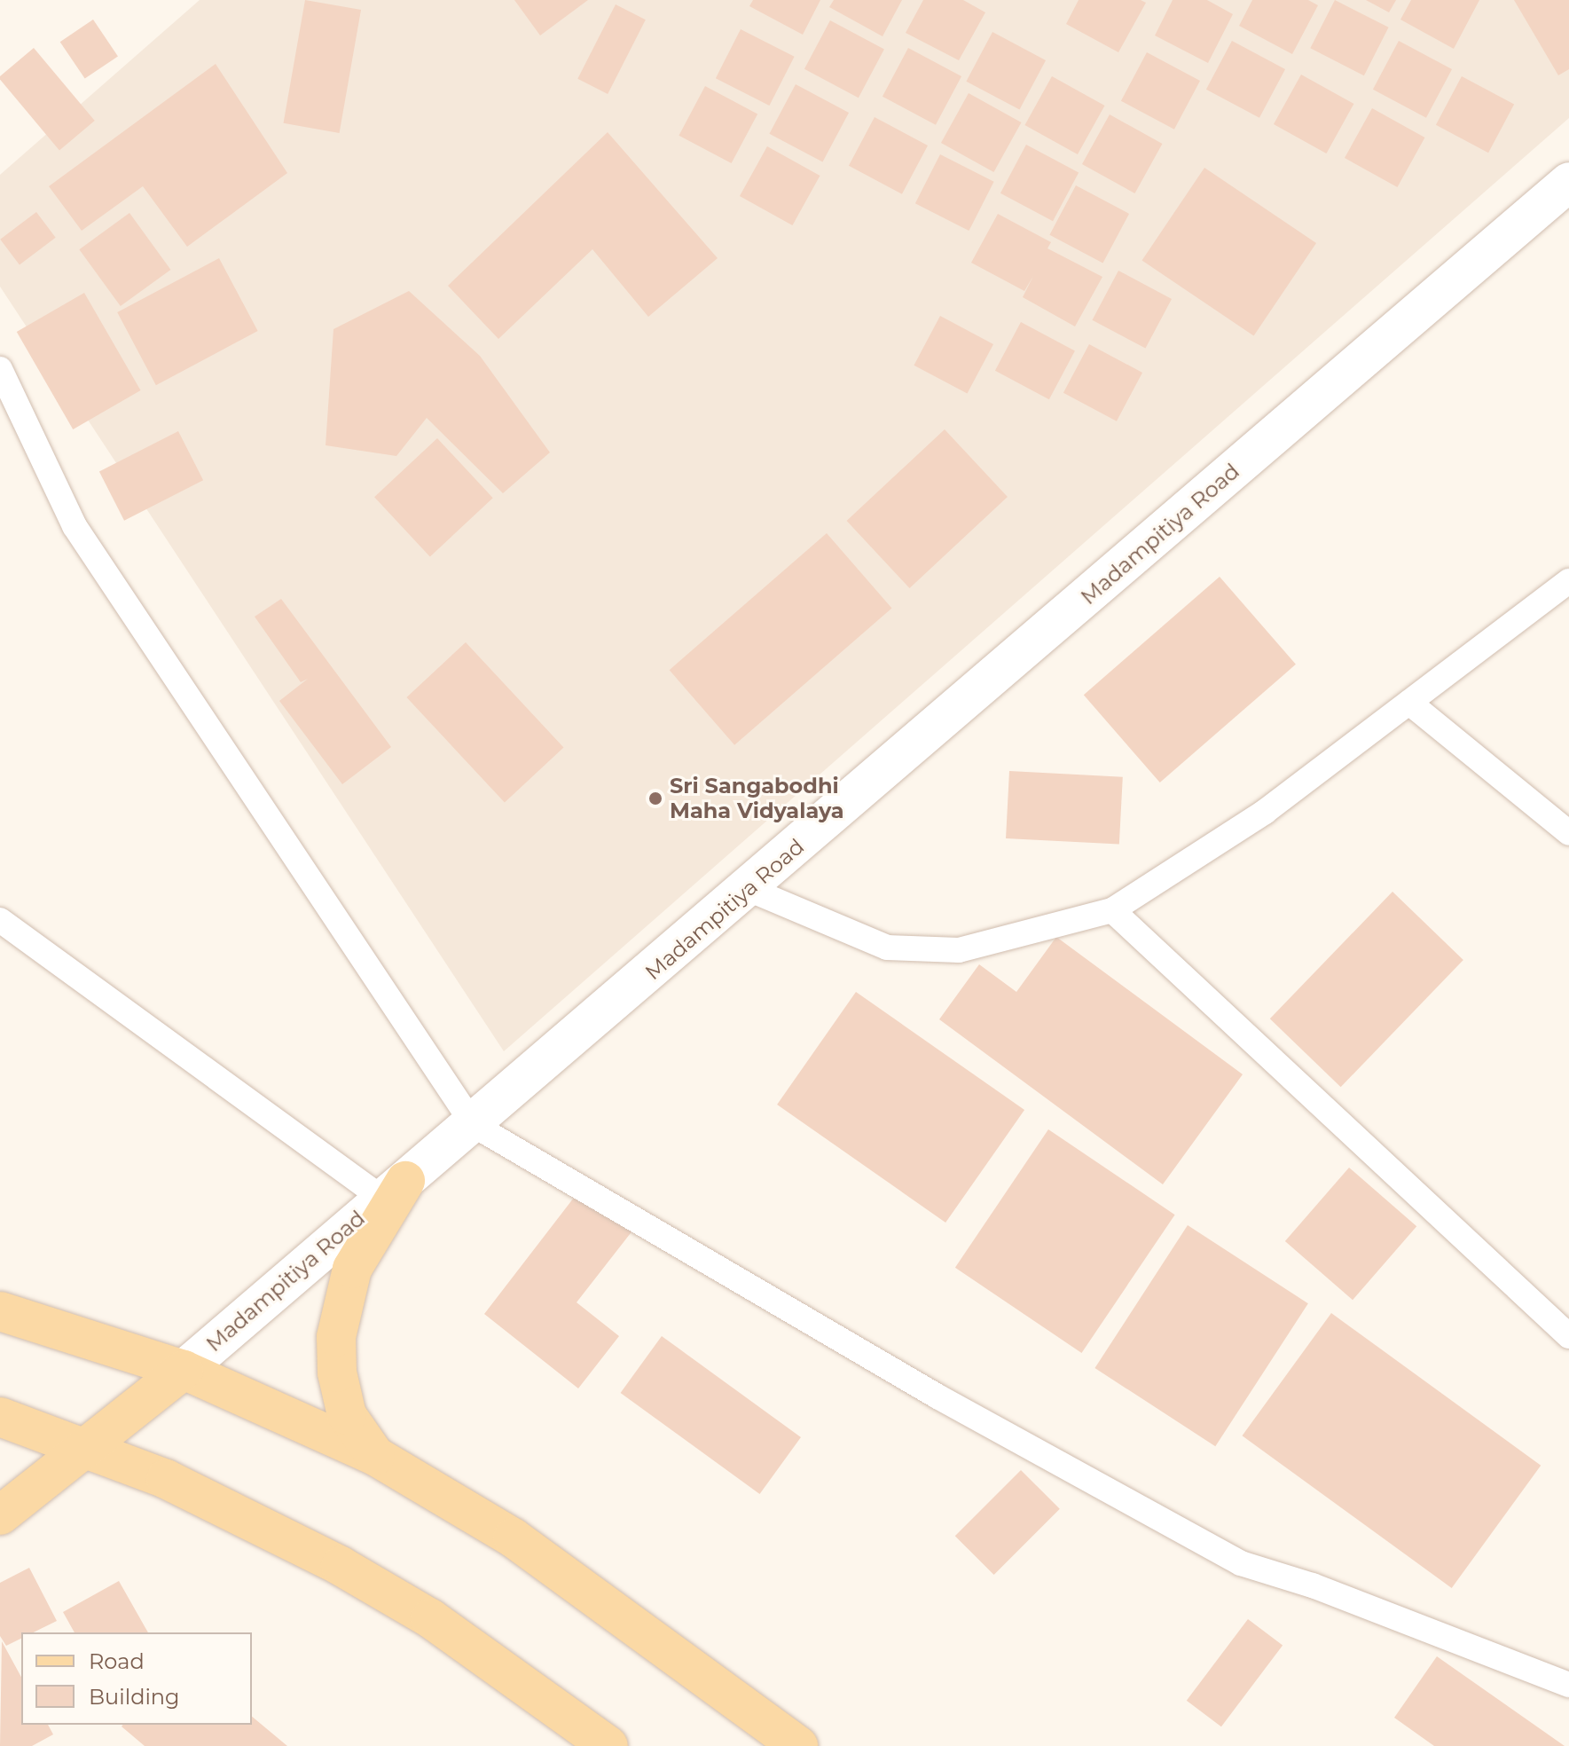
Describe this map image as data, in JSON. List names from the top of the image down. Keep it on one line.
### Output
{"streets":{"main road":["Madampitiya Road"]},"places":["Sri Sangabodhi Maha Vidyalaya"],"legend":["Road","Building"]}
